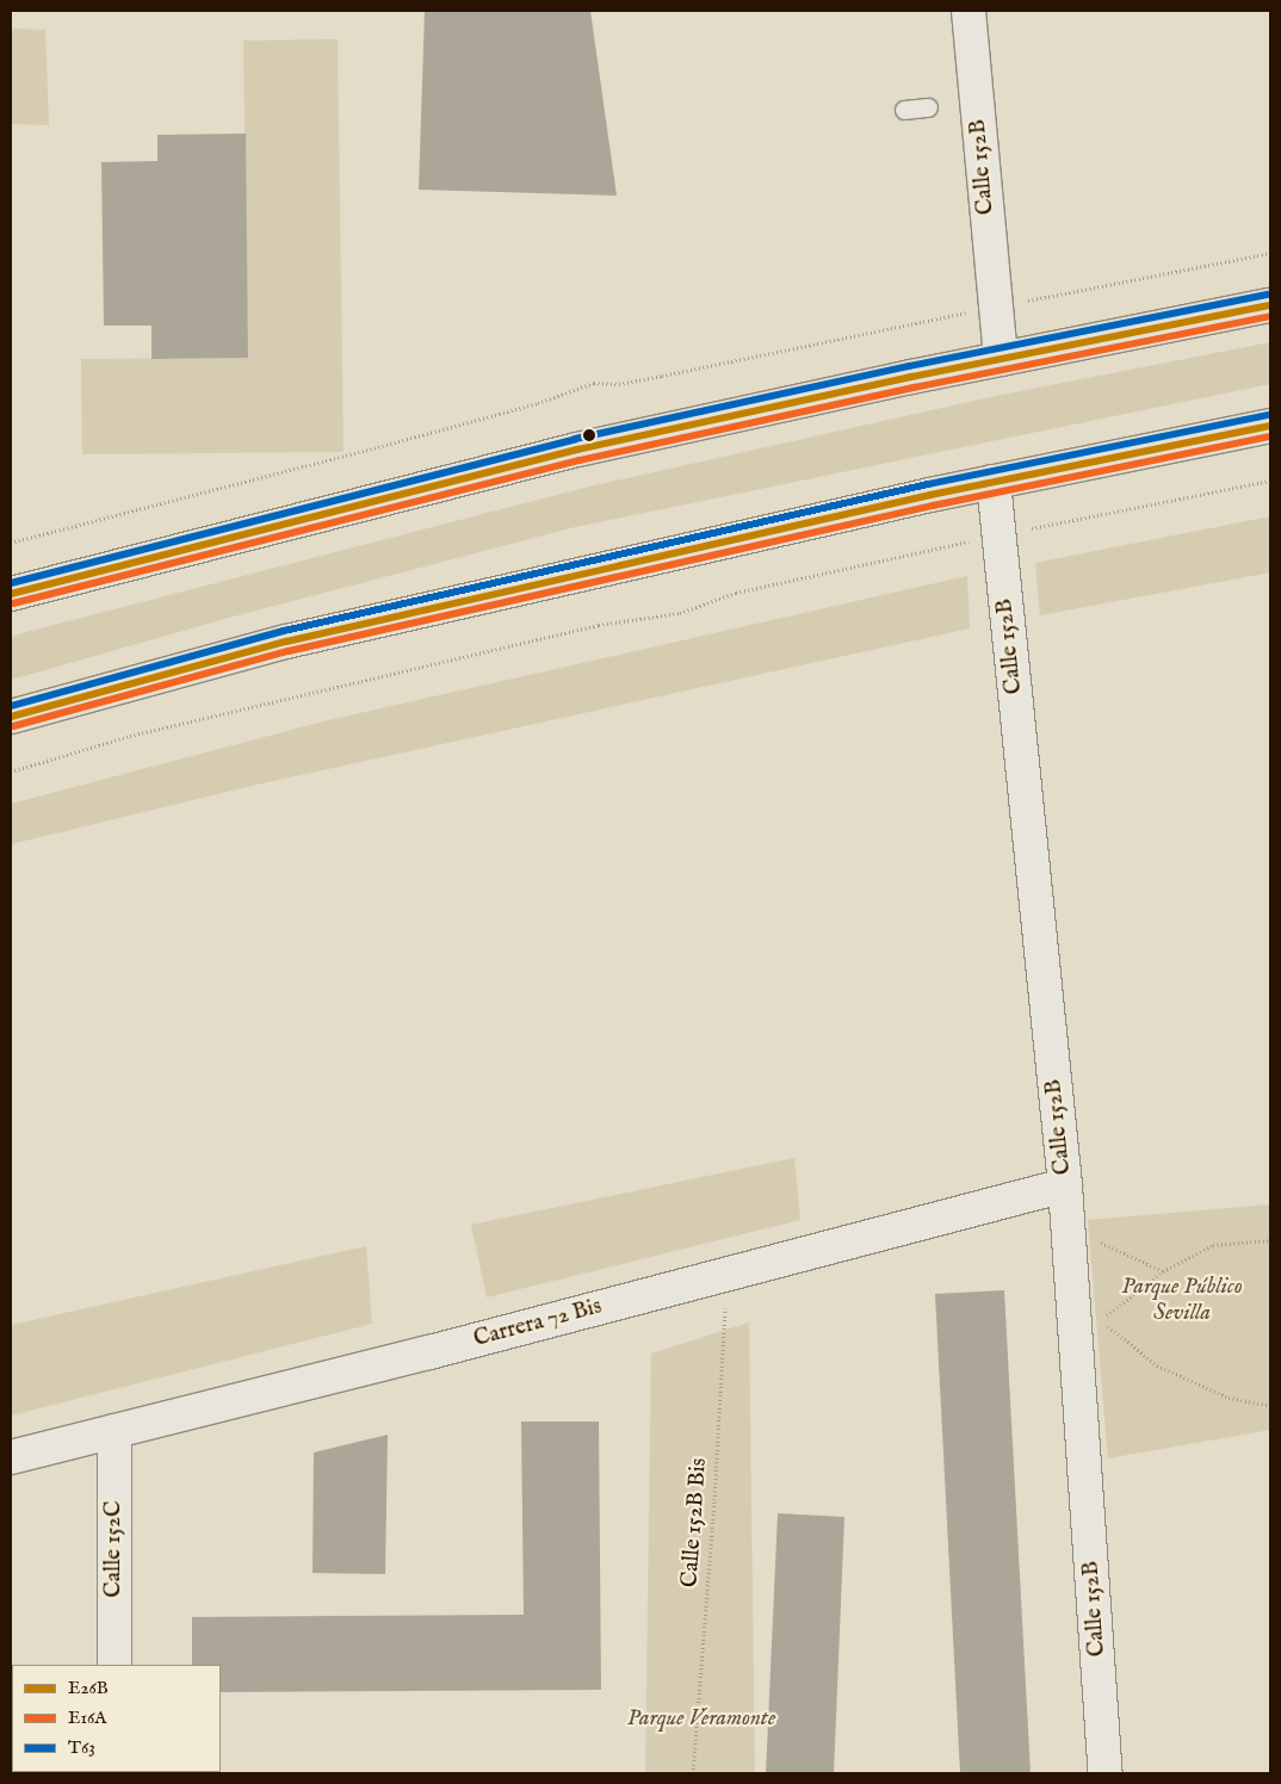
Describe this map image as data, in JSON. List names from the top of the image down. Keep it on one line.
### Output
{"streets":{"street":["Calle 152B","Carrera 72 Bis","Calle 152C"],"path":["Calle 152B Bis"]},"crossings":[["Calle 152B","Carrera 72 Bis"],["Carrera 72 Bis","Calle 152B Bis"],["Carrera 72 Bis","Calle 152C"]],"parks":["Parque Público Sevilla","Parque Veramonte"],"lines":["transit line T63","transit line E26B","transit line E16A"],"legend":["E26B","E16A","T63"]}
